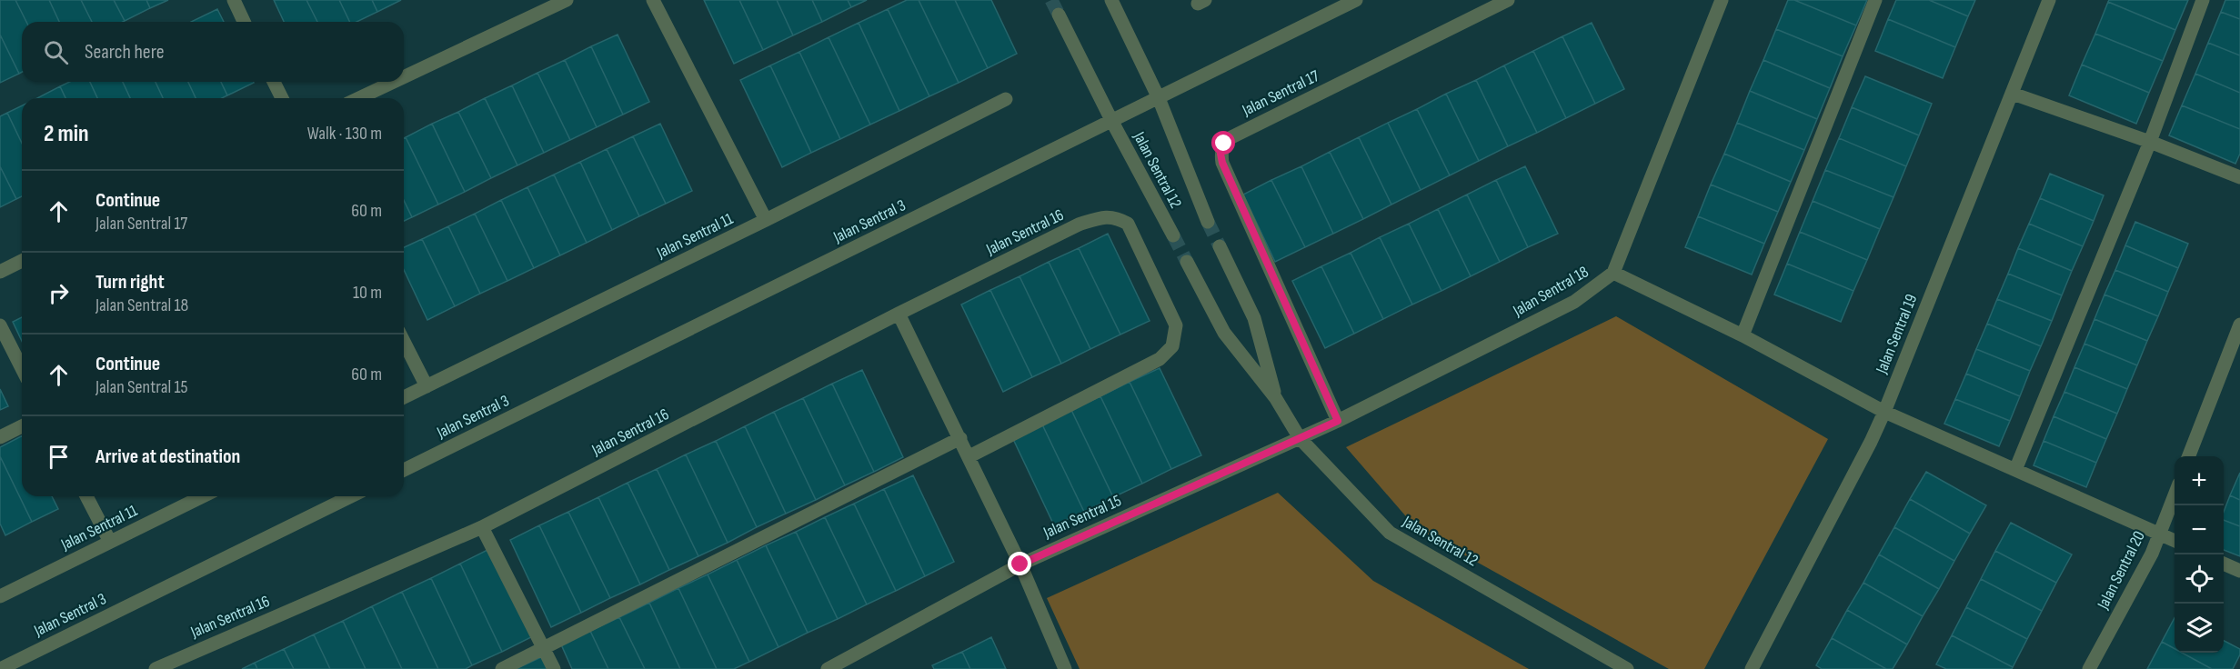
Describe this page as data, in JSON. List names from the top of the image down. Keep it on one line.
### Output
{"streets":{"street":["Jalan Sentral 17","Jalan Sentral 12","Jalan Sentral 3","Jalan Sentral 16","Jalan Sentral 11","Jalan Sentral 18","Jalan Sentral 19","Jalan Sentral 15","Jalan Sentral 20"]},"crossings":[["Jalan Sentral 17","Jalan Sentral 18"],["Jalan Sentral 12","Jalan Sentral 3"],["Jalan Sentral 12","Jalan Sentral 18"],["Jalan Sentral 12","Jalan Sentral 15"],["Jalan Sentral 18","Jalan Sentral 15"]],"page":{"search":"Search here","heading":["2 min","Walk · 130 m"],"list":[["Continue","Jalan Sentral 17","60 m"],["Turn right","Jalan Sentral 18","10 m"],["Continue","Jalan Sentral 15","60 m"],"Arrive at destination"],"map_buttons":["+","−"]}}
